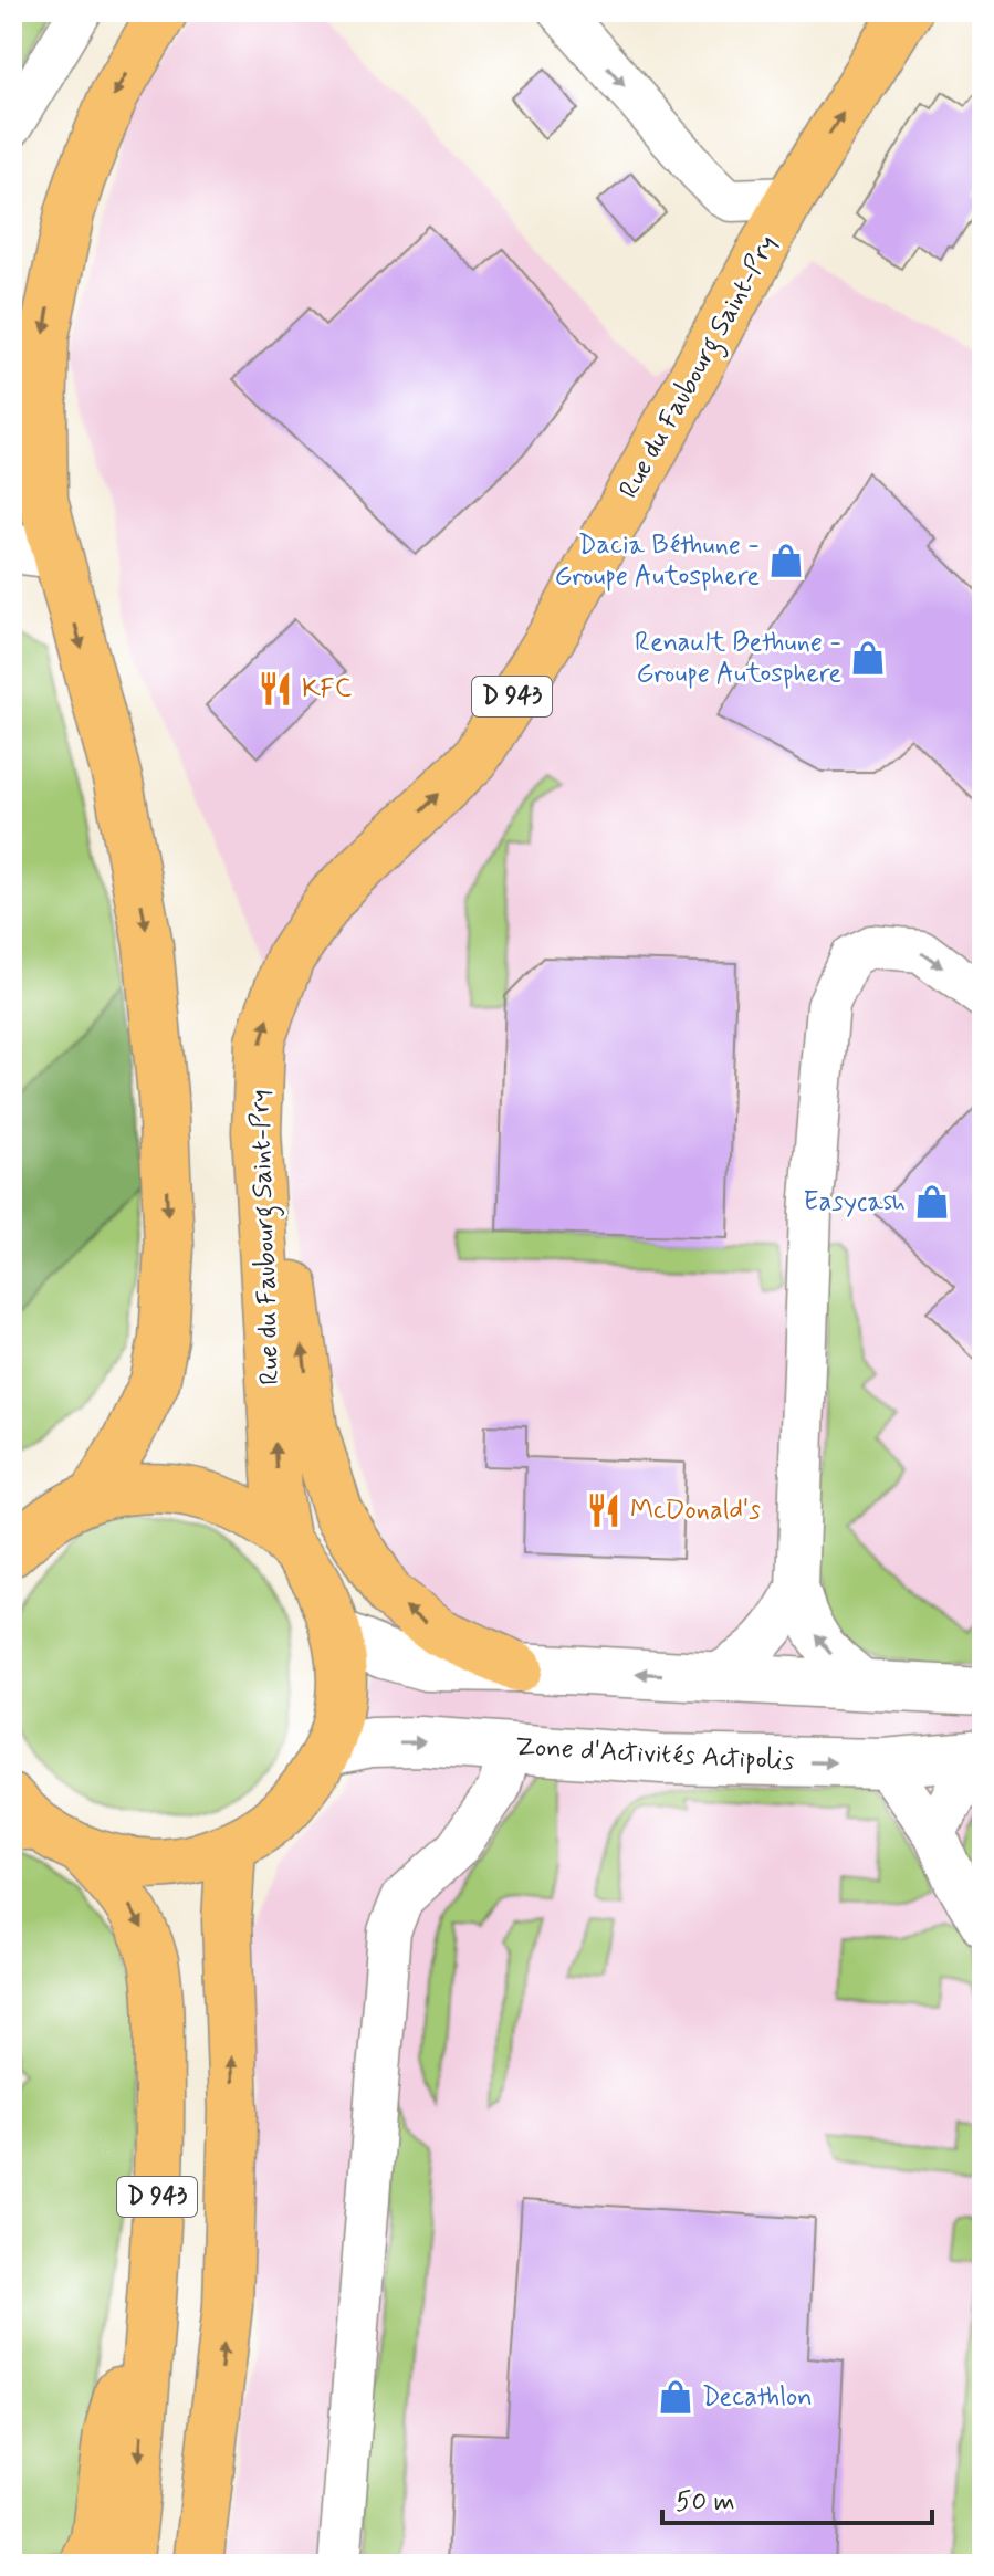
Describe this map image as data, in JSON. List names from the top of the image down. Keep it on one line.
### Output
{"streets":{"main road":["Rue du Faubourg Saint-Pry","D 943"],"street":["Zone d'Activités Actipolis"]},"one_way":["Rue du Faubourg Saint-Pry"],"places":{"shop":["Dacia Béthune - Groupe Autosphere","Renault Bethune - Groupe Autosphere","Easycash","Decathlon"],"restaurant":["KFC","McDonald's"]},"scale_bar":"50 m"}
